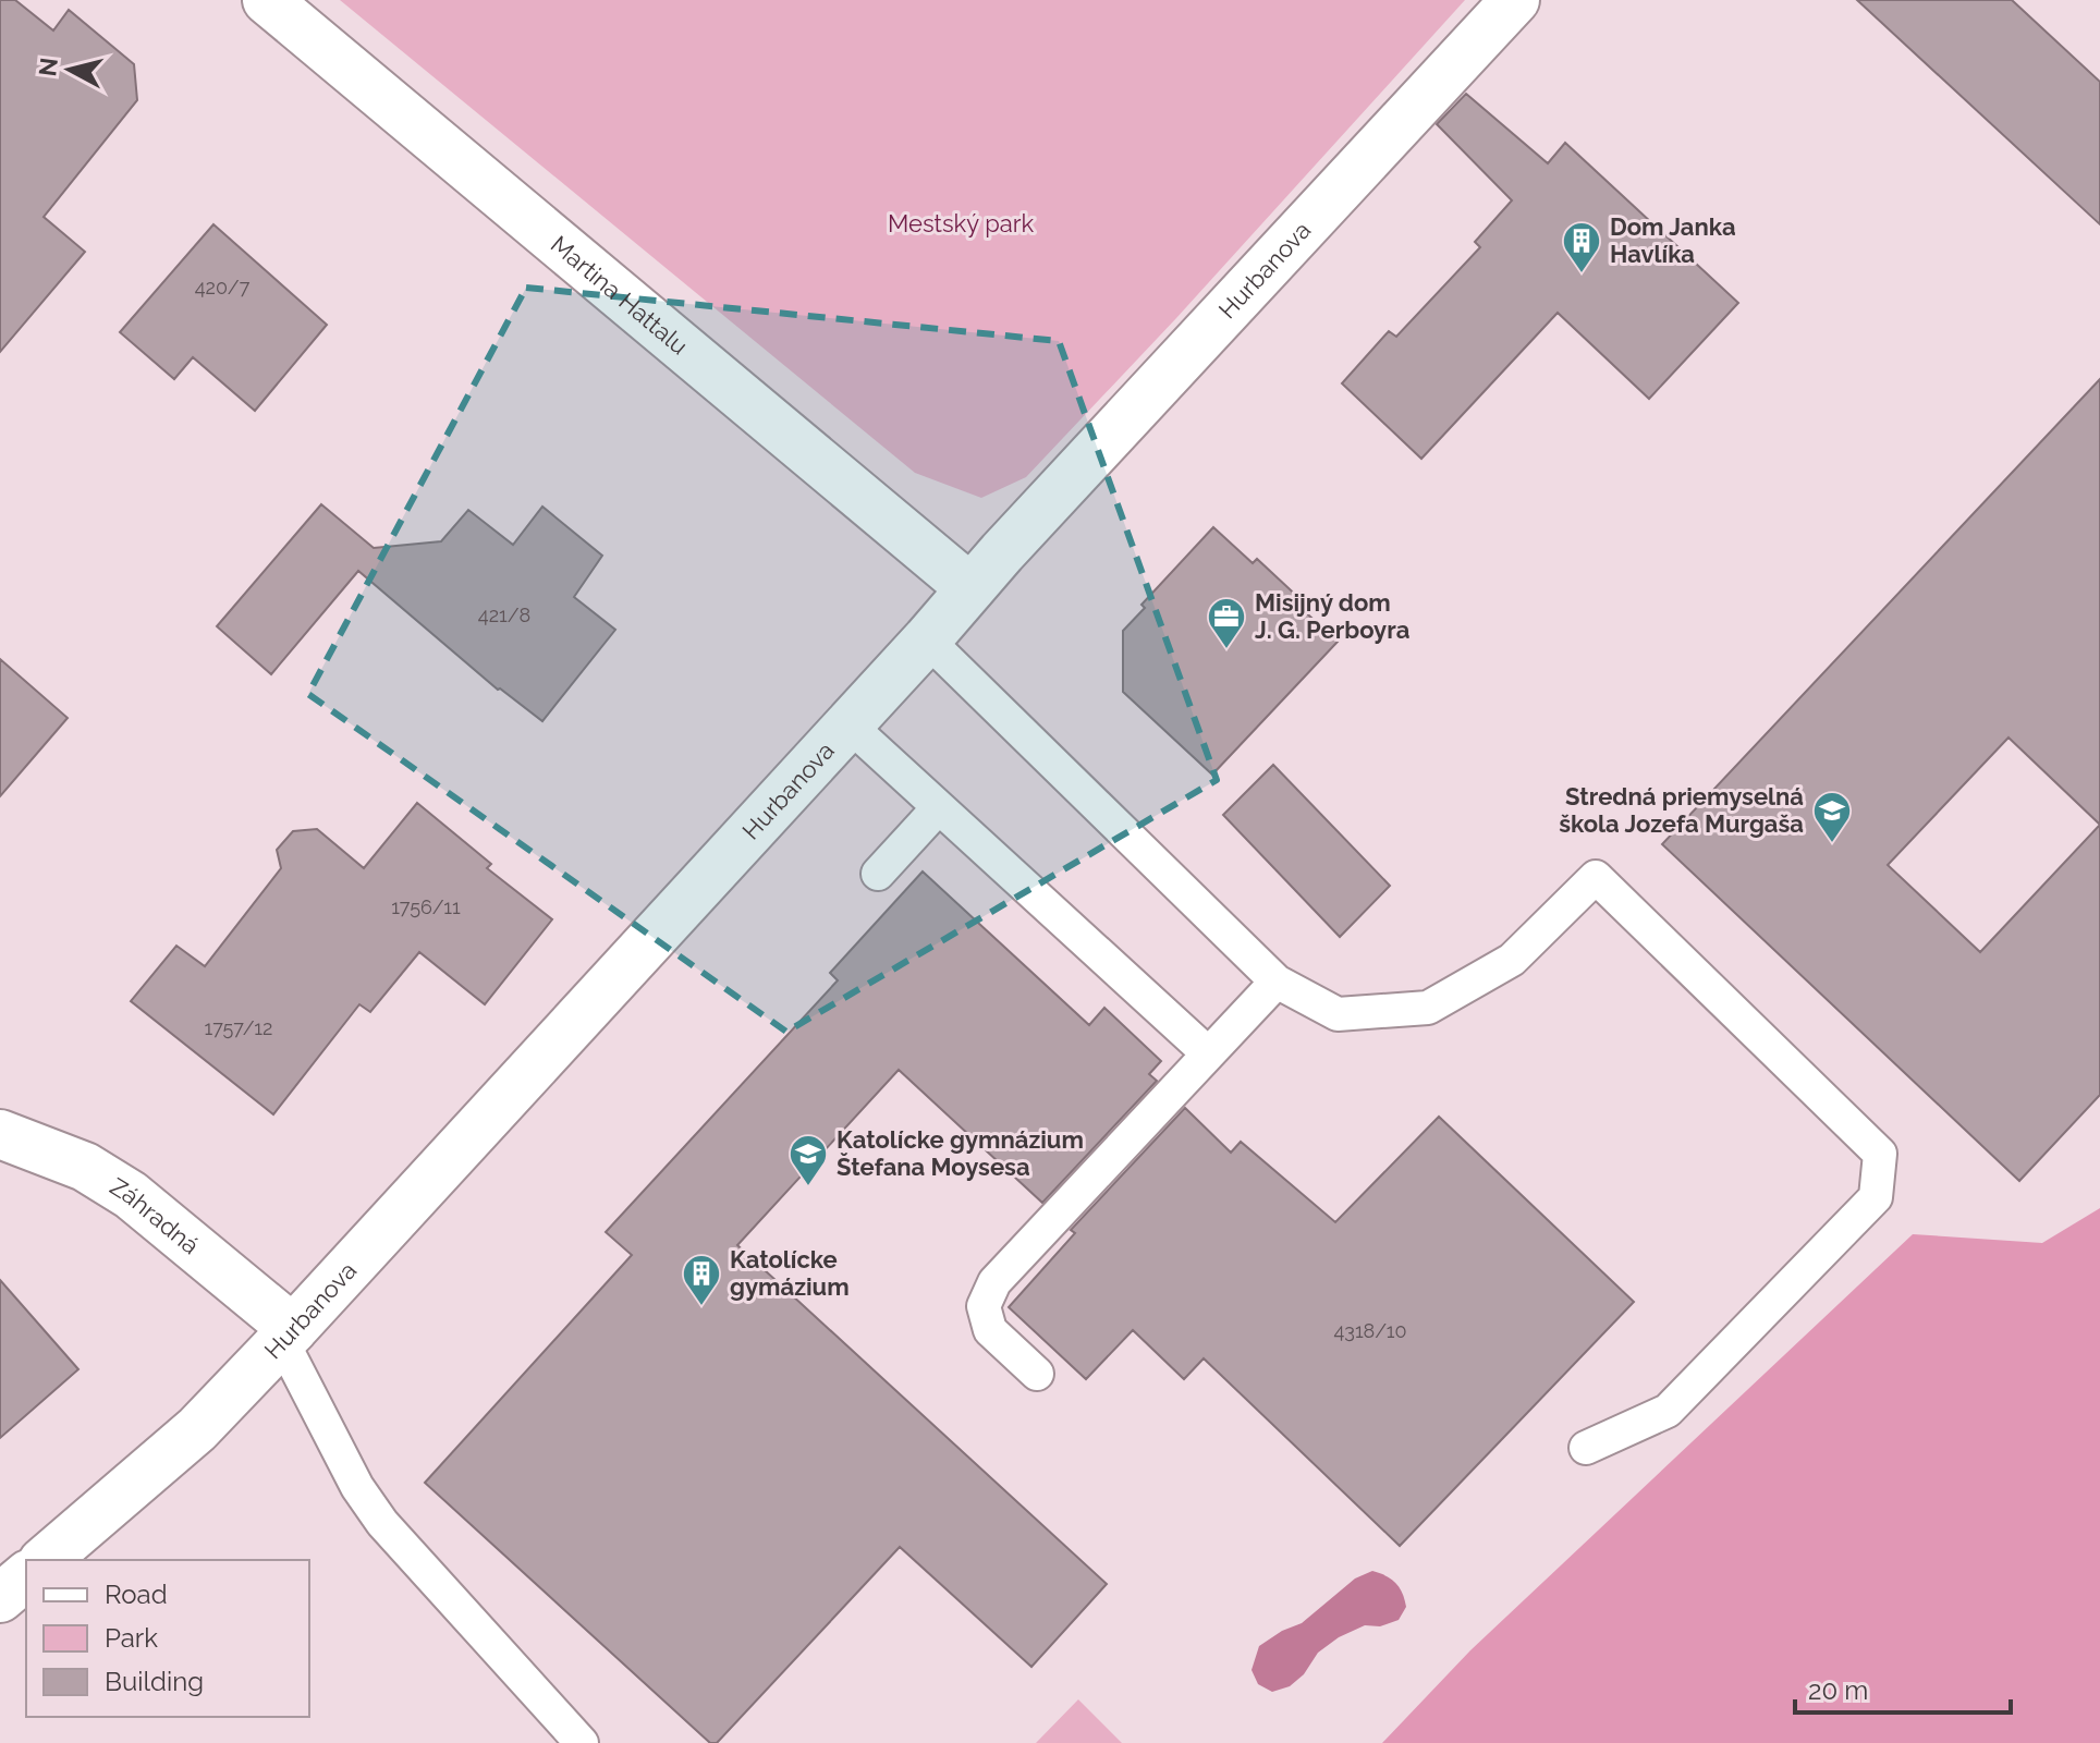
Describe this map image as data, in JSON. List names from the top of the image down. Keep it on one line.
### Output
{"streets":{"street":["Hurbanova","Martina Hattalu","Záhradná"]},"crossings":[["Hurbanova","Martina Hattalu"],["Hurbanova","Záhradná"]],"parks":["Mestský park"],"places":{"building":["Dom Janka Havlíka","Katolícke gymázium"],"office":["Misijný dom J. G. Perboyra"],"school or university":["Stredná priemyselná škola Jozefa Murgaša","Katolícke gymnázium Štefana Moysesa"]},"house_numbers":["420/7","421/8","1756/11","1757/12","4318/10"],"legend":["Road","Park","Building"],"scale_bar":"20 m","north":"left"}
